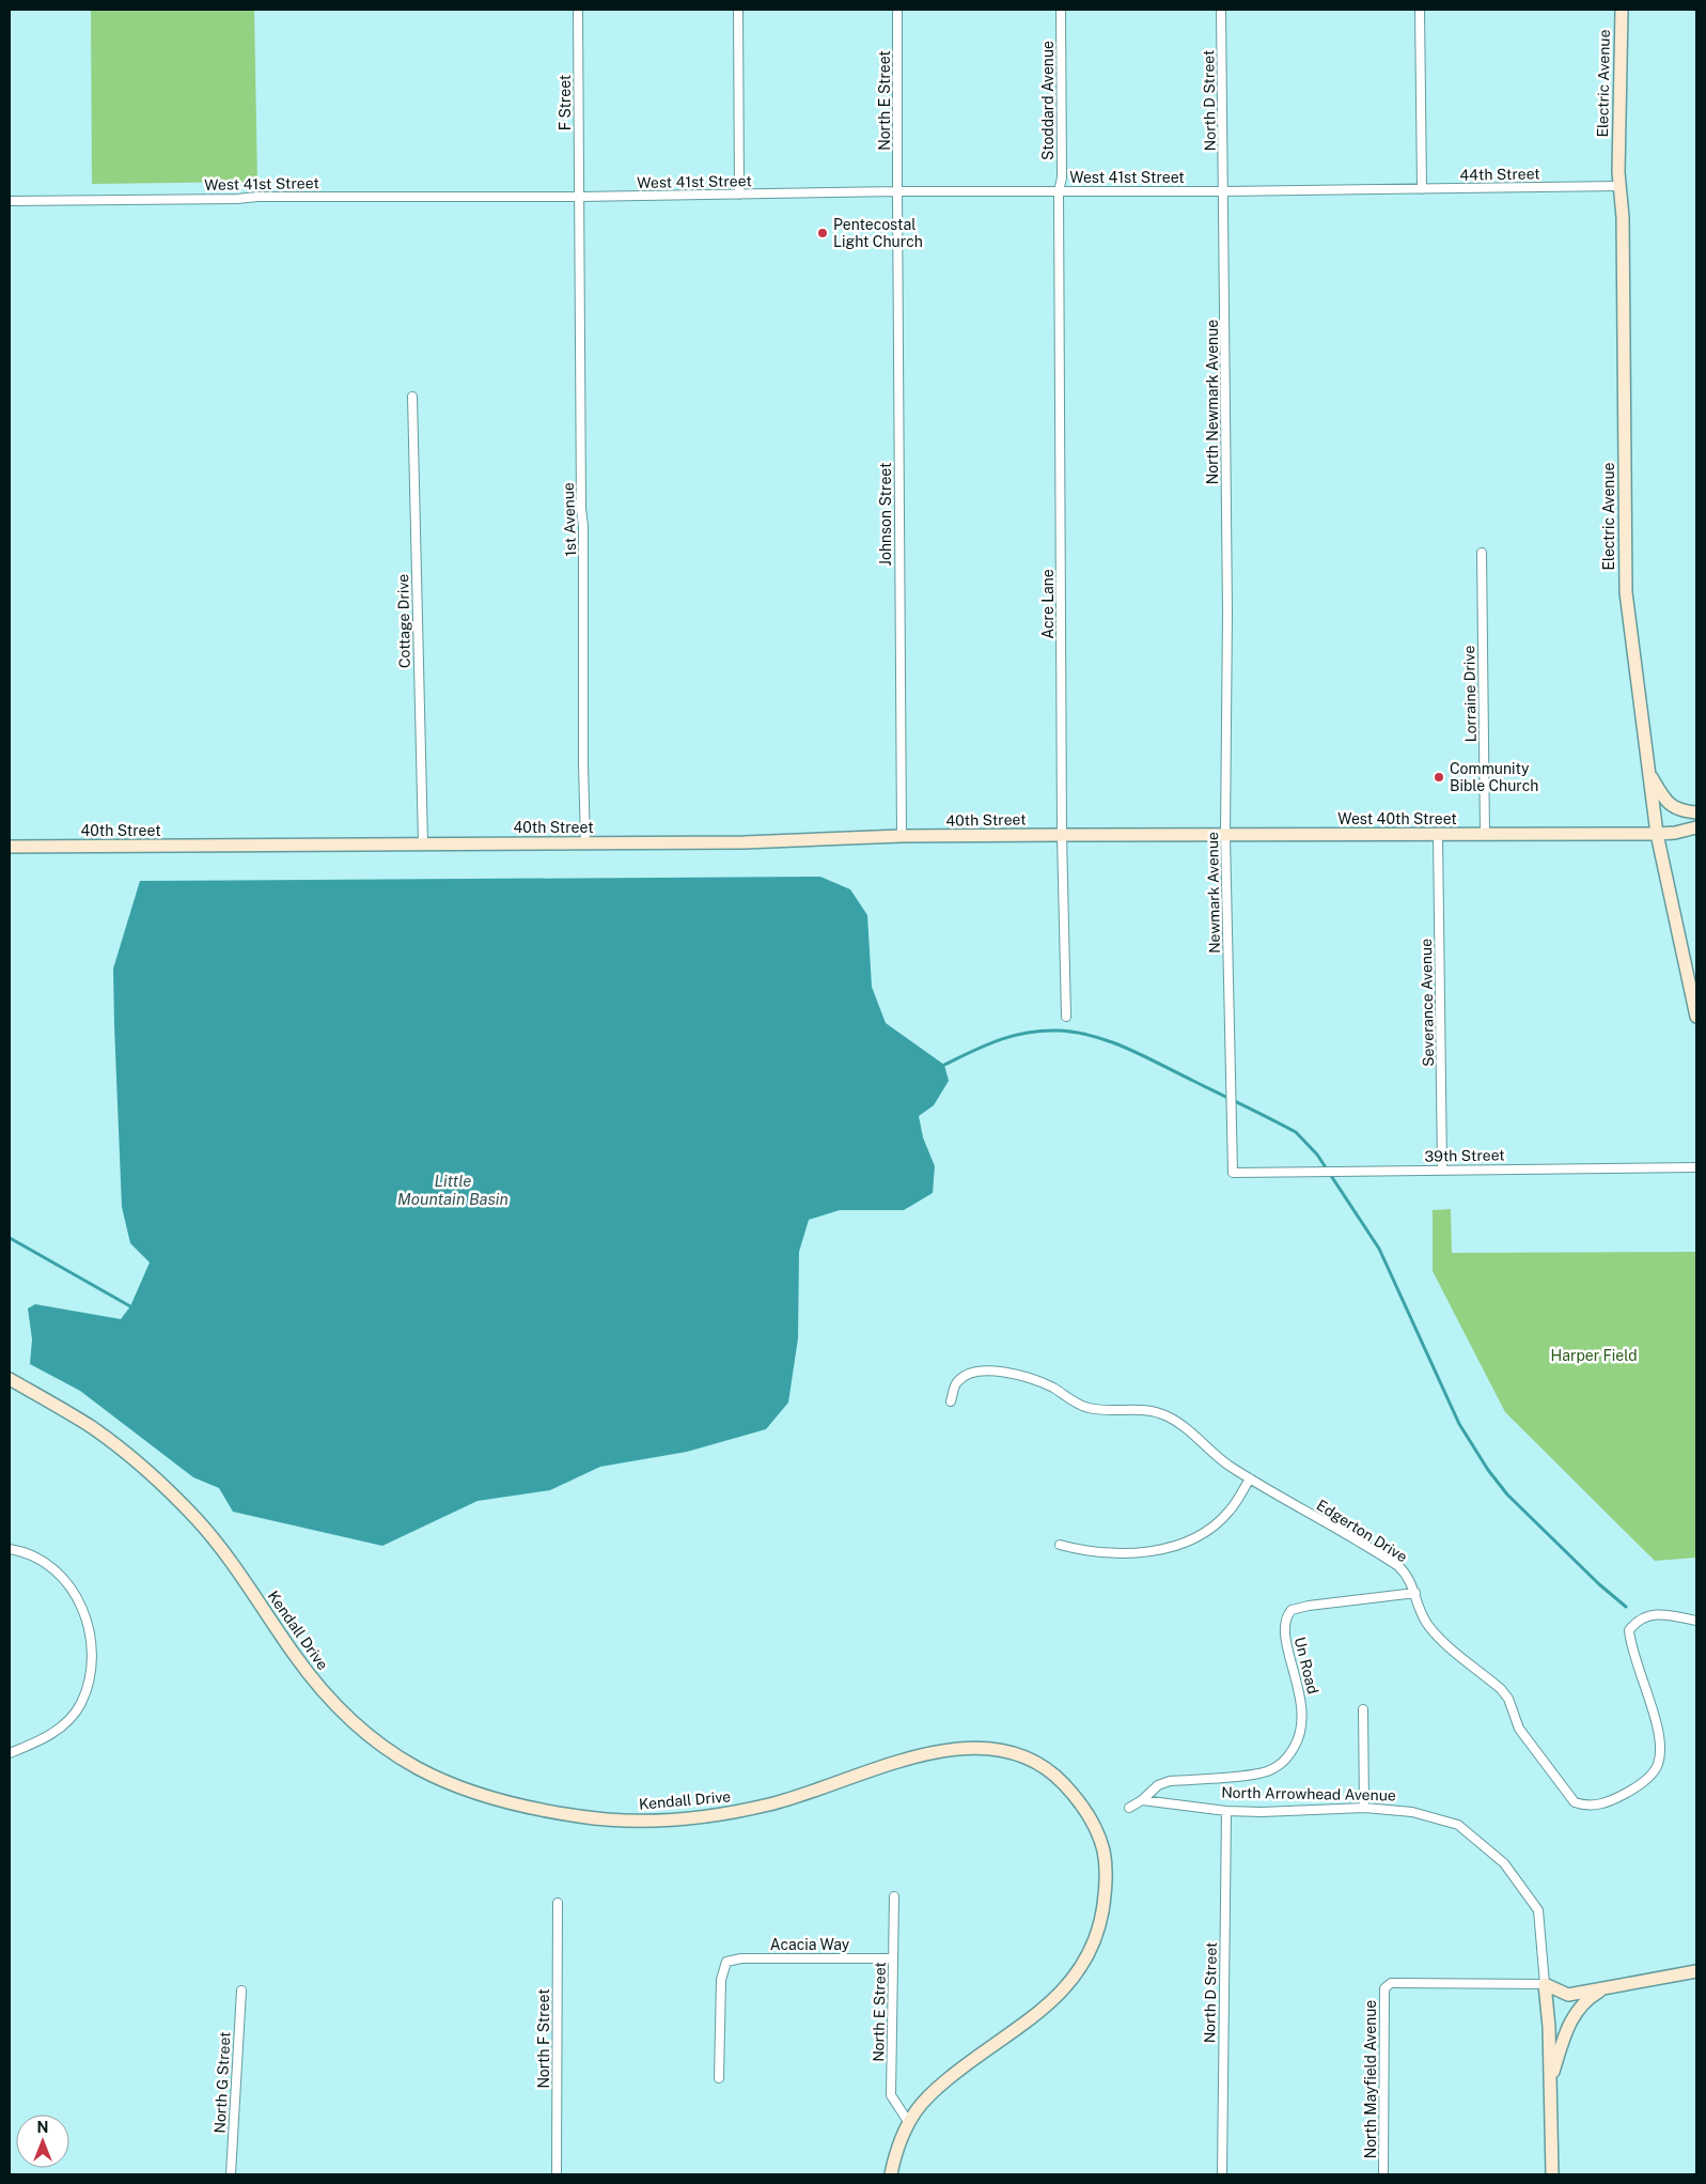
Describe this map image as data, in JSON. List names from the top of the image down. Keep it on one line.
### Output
{"streets":{"main road":["Electric Avenue","West 40th Street","40th Street","Kendall Drive","North Arrowhead Avenue"],"street":["North E Street","Stoddard Avenue","North D Street","F Street","44th Street","West 41st Street","North Newmark Avenue","Johnson Street","1st Avenue","Acre Lane","Cottage Drive","Lorraine Drive","Newmark Avenue","Severance Avenue","39th Street","Edgerton Drive","Un Road","Acacia Way","North F Street","North Mayfield Avenue","North G Street"]},"crossings":[["Electric Avenue","44th Street"],["Electric Avenue","West 40th Street"],["North E Street","West 41st Street"],["North E Street","Johnson Street"],["North E Street","Kendall Drive"],["North E Street","Acacia Way"],["Stoddard Avenue","West 41st Street"],["Stoddard Avenue","Acre Lane"],["North D Street","West 41st Street"],["North D Street","North Newmark Avenue"],["North D Street","North Arrowhead Avenue"],["F Street","West 41st Street"],["F Street","1st Avenue"],["44th Street","West 41st Street"],["West 41st Street","North Newmark Avenue"],["West 41st Street","Johnson Street"],["West 41st Street","1st Avenue"],["West 41st Street","Acre Lane"],["North Newmark Avenue","Newmark Avenue"],["Johnson Street","40th Street"],["1st Avenue","40th Street"],["Acre Lane","40th Street"],["Cottage Drive","40th Street"],["Lorraine Drive","West 40th Street"],["West 40th Street","40th Street"],["West 40th Street","Newmark Avenue"],["West 40th Street","Severance Avenue"],["Newmark Avenue","39th Street"],["Severance Avenue","39th Street"],["Edgerton Drive","Un Road"],["Un Road","North Arrowhead Avenue"],["North Arrowhead Avenue","North Mayfield Avenue"]],"water":["Little Mountain Basin"],"parks":["Harper Field"],"places":["Pentecostal Light Church","Community Bible Church"],"north":"top"}
